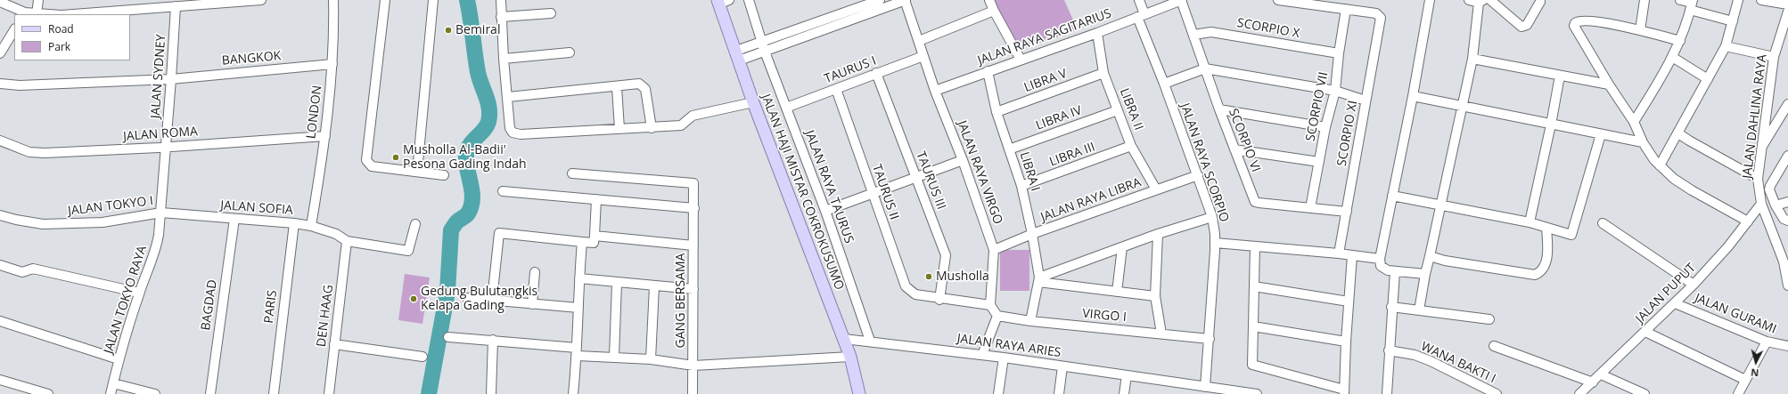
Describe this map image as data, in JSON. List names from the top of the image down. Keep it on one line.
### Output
{"streets":{"main road":["JALAN HAJI MISTAR COKROKUSUMO"],"street":["SCORPIO X","JALAN RAYA SAGITARIUS","BANGKOK","TAURUS I","JALAN SYDNEY","LIBRA V","SCORPIO VII","LIBRA II","LONDON","JALAN DAHLINA RAYA","LIBRA IV","SCORPIO XI","JALAN ROMA","SCORPIO VI","LIBRA III","JALAN RAYA SCORPIO","LIBRA I","JALAN RAYA VIRGO","TAURUS III","JALAN RAYA TAURUS","TAURUS II","JALAN RAYA LIBRA","JALAN TOKYO I","JALAN SOFIA","JALAN PUPUT","JALAN TOKYO RAYA","GANG BERSAMA","BAGDAD","PARIS","JALAN GURAMI","DEN HAAG","VIRGO I","JALAN RAYA ARIES","WANA BAKTI I"]},"crossings":[["SCORPIO X","SCORPIO VII"],["SCORPIO X","SCORPIO VI"],["JALAN RAYA SAGITARIUS","LIBRA II"],["JALAN RAYA SAGITARIUS","SCORPIO VI"],["JALAN RAYA SAGITARIUS","JALAN RAYA SCORPIO"],["JALAN RAYA SAGITARIUS","LIBRA I"],["JALAN RAYA SAGITARIUS","JALAN RAYA VIRGO"],["BANGKOK","JALAN SYDNEY"],["BANGKOK","LONDON"],["TAURUS I","JALAN RAYA VIRGO"],["TAURUS I","TAURUS III"],["TAURUS I","JALAN RAYA TAURUS"],["TAURUS I","TAURUS II"],["JALAN SYDNEY","JALAN ROMA"],["JALAN SYDNEY","JALAN TOKYO I"],["JALAN SYDNEY","JALAN SOFIA"],["JALAN SYDNEY","JALAN TOKYO RAYA"],["LIBRA V","LIBRA II"],["LIBRA V","LIBRA I"],["SCORPIO VII","SCORPIO XI"],["SCORPIO VII","SCORPIO VI"],["LIBRA II","LIBRA IV"],["LIBRA II","LIBRA III"],["LIBRA II","JALAN RAYA LIBRA"],["LONDON","JALAN ROMA"],["LONDON","JALAN SOFIA"],["JALAN DAHLINA RAYA","JALAN PUPUT"],["LIBRA IV","LIBRA I"],["SCORPIO XI","SCORPIO VI"],["LIBRA III","LIBRA I"],["JALAN RAYA SCORPIO","JALAN RAYA LIBRA"],["JALAN RAYA SCORPIO","VIRGO I"],["JALAN RAYA SCORPIO","JALAN RAYA ARIES"],["LIBRA I","JALAN RAYA LIBRA"],["JALAN RAYA VIRGO","TAURUS II"],["JALAN RAYA VIRGO","JALAN RAYA LIBRA"],["TAURUS III","TAURUS II"],["JALAN RAYA TAURUS","JALAN RAYA ARIES"],["JALAN HAJI MISTAR COKROKUSUMO","JALAN RAYA ARIES"],["JALAN TOKYO I","JALAN SOFIA"],["JALAN TOKYO I","JALAN TOKYO RAYA"],["JALAN SOFIA","JALAN TOKYO RAYA"],["JALAN SOFIA","BAGDAD"],["JALAN SOFIA","PARIS"],["JALAN SOFIA","DEN HAAG"],["JALAN PUPUT","JALAN GURAMI"]],"places":["Bemiral","Musholla Al-Badii' Pesona Gading Indah","Musholla","Gedung Bulutangkis Kelapa Gading"],"legend":["Road","Park"],"north":"bottom"}
